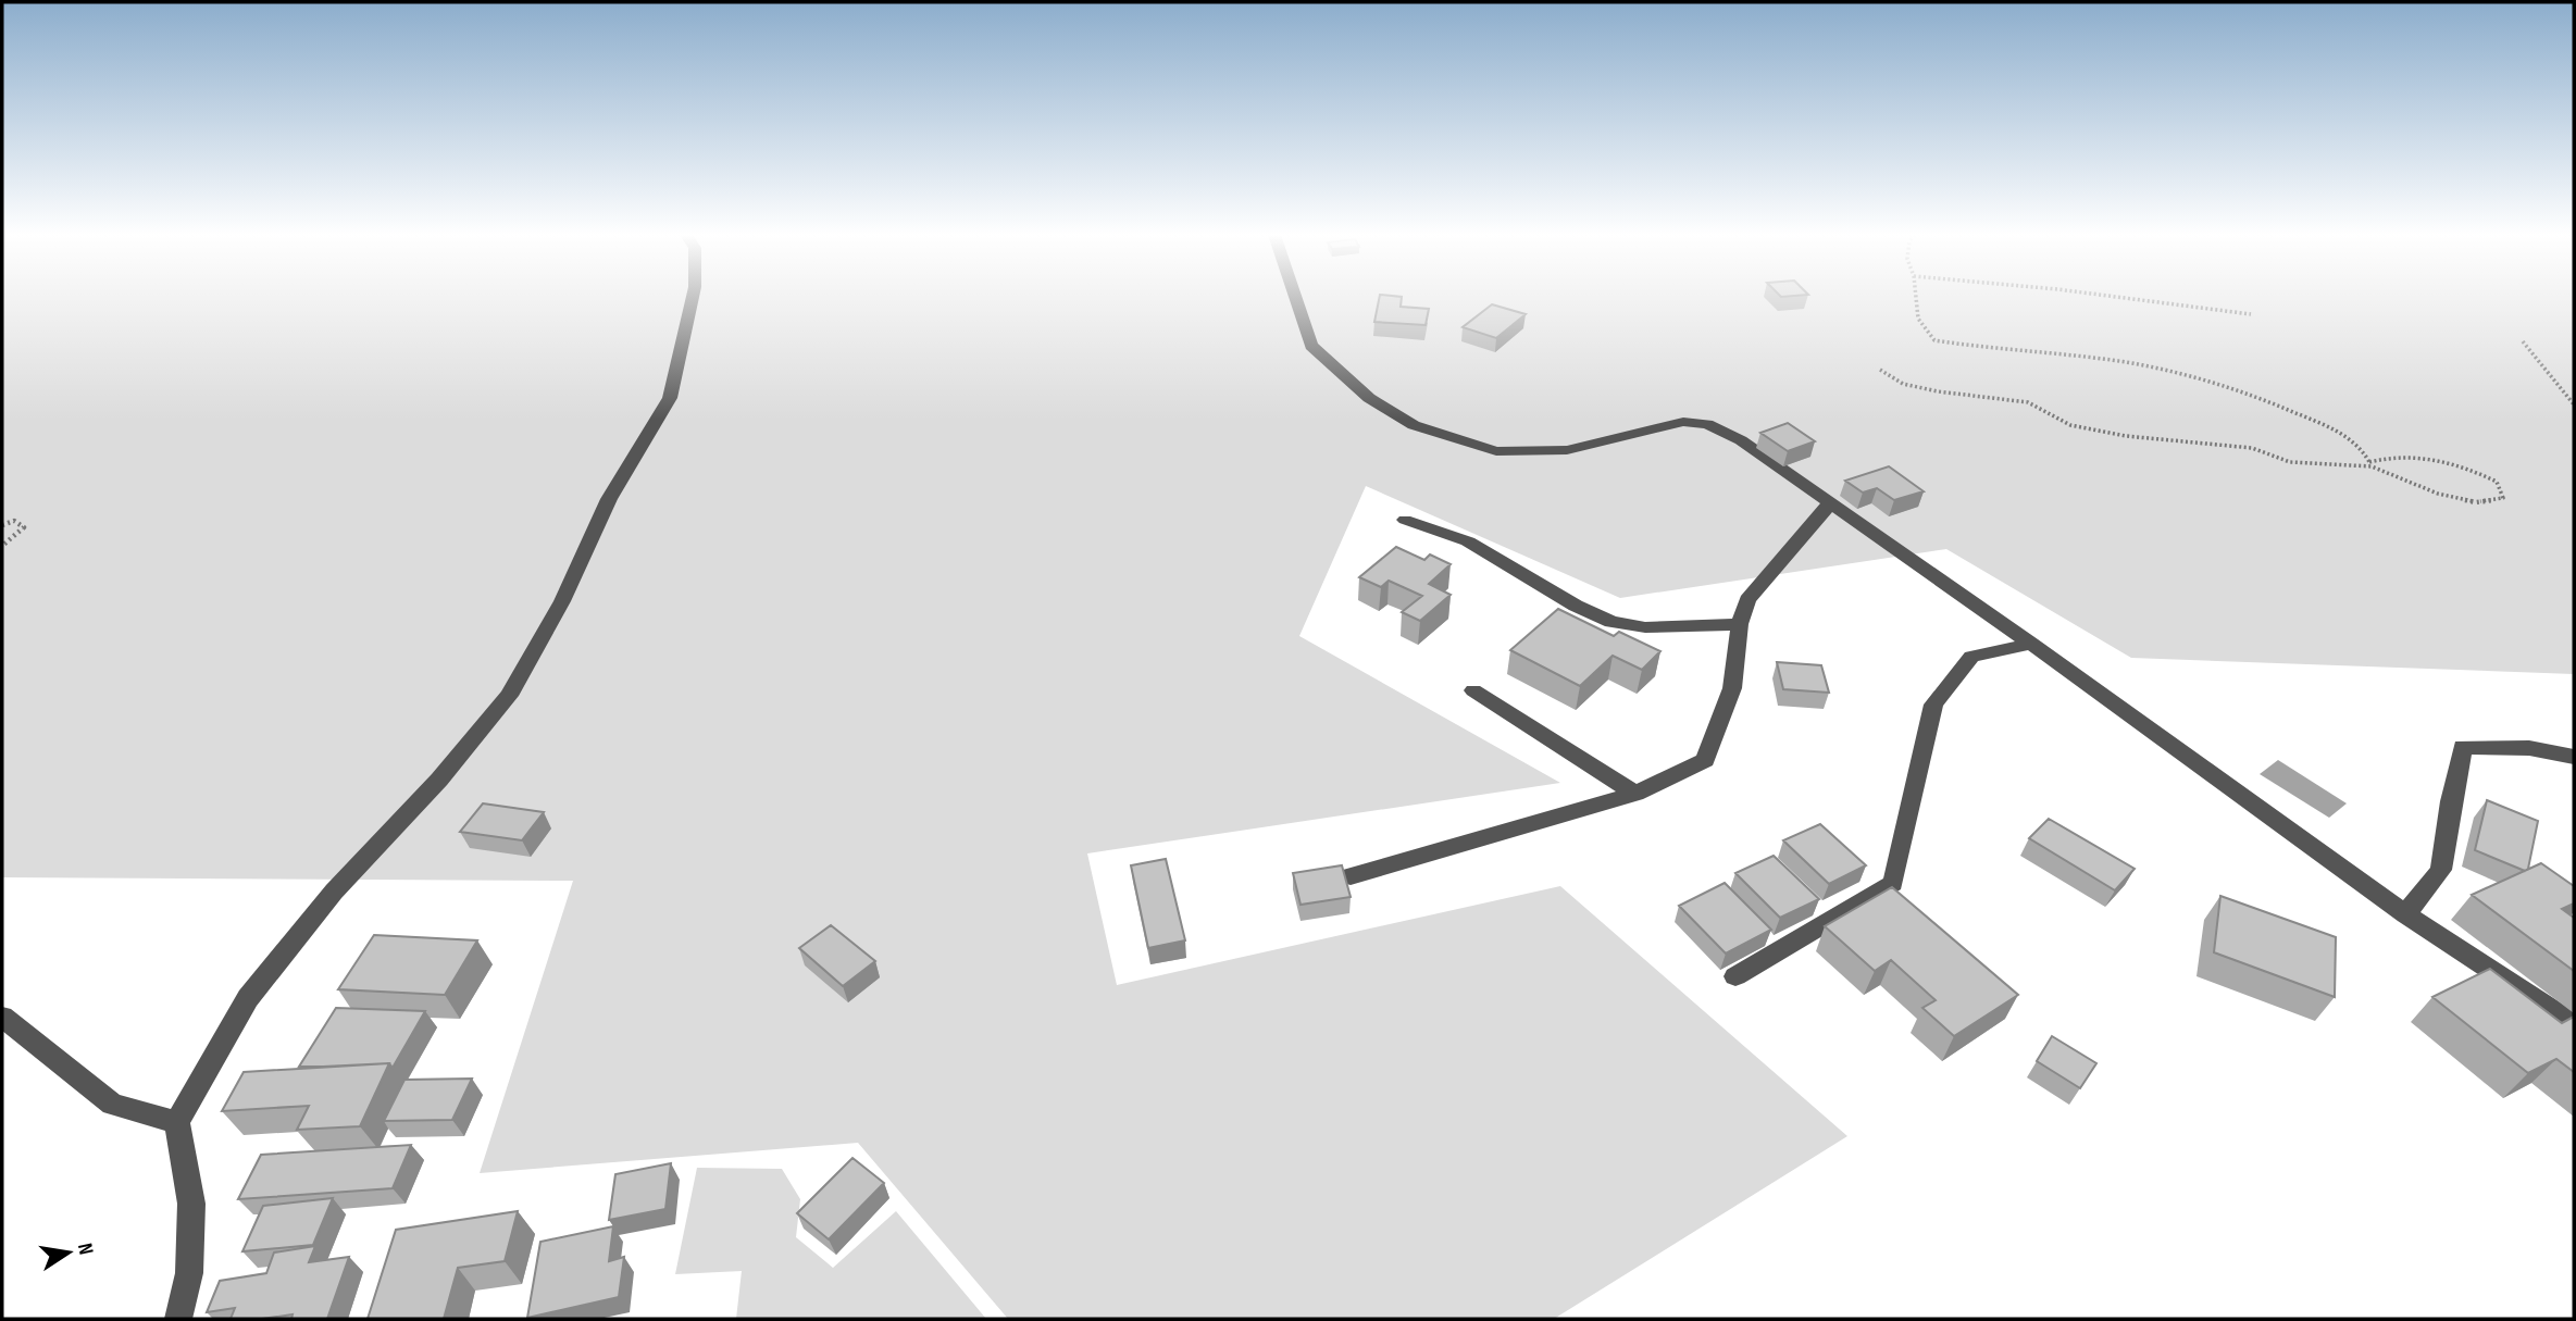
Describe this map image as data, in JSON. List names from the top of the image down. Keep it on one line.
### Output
{"north":"right"}
